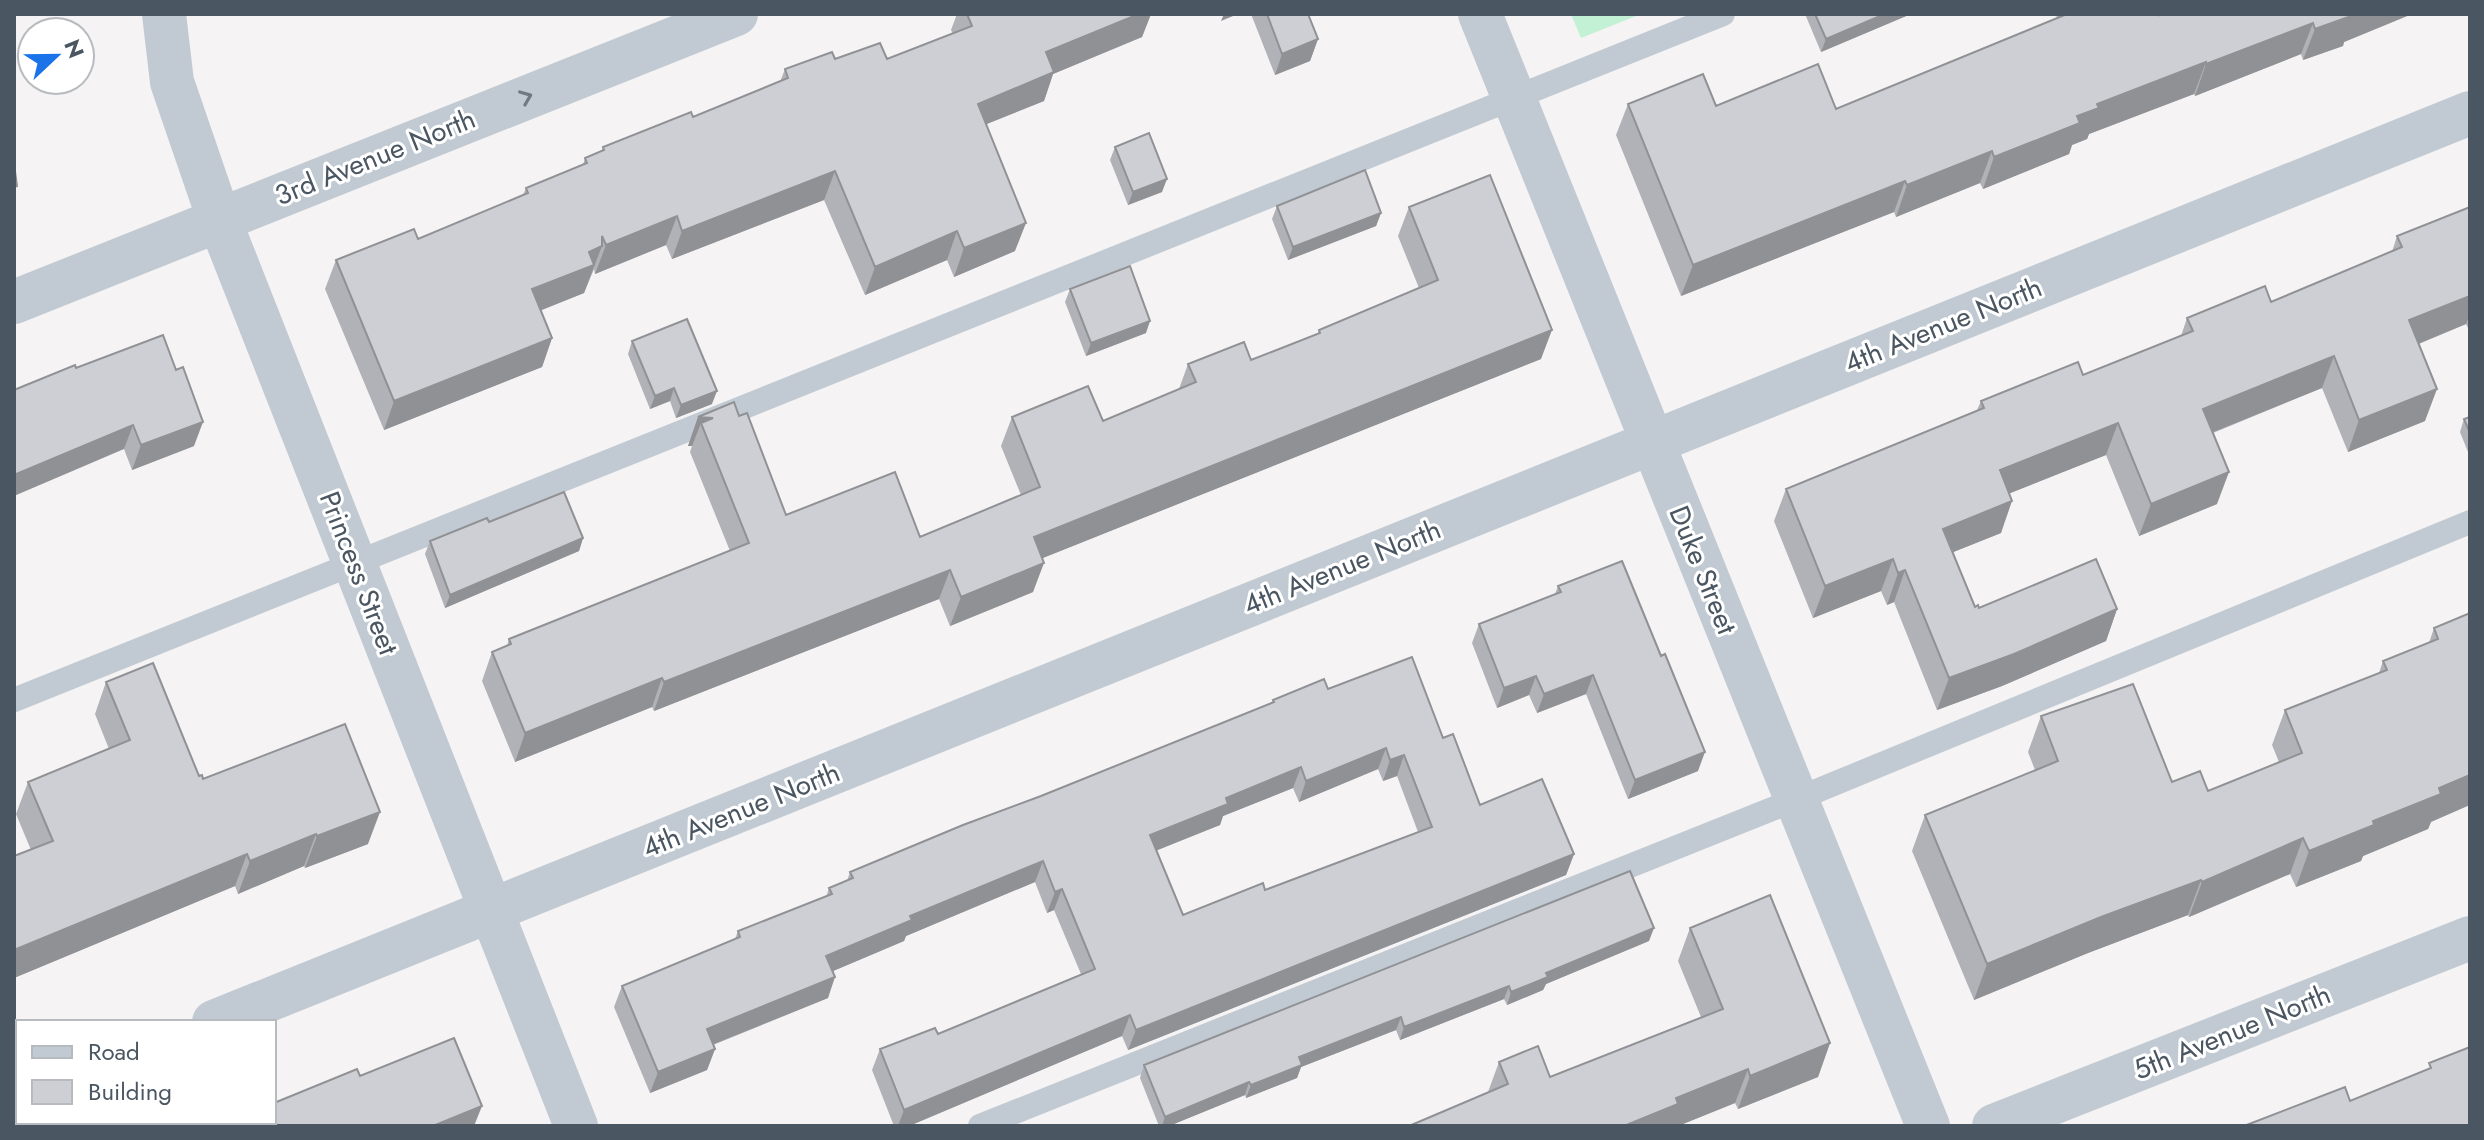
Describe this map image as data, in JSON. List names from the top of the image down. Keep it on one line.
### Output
{"streets":{"street":["3rd Avenue North","4th Avenue North","Duke Street","Princess Street","5th Avenue North"]},"crossings":[["3rd Avenue North","Princess Street"],["4th Avenue North","Duke Street"],["4th Avenue North","Princess Street"]],"one_way":["3rd Avenue North"],"legend":["Road","Building"],"north":"right"}
